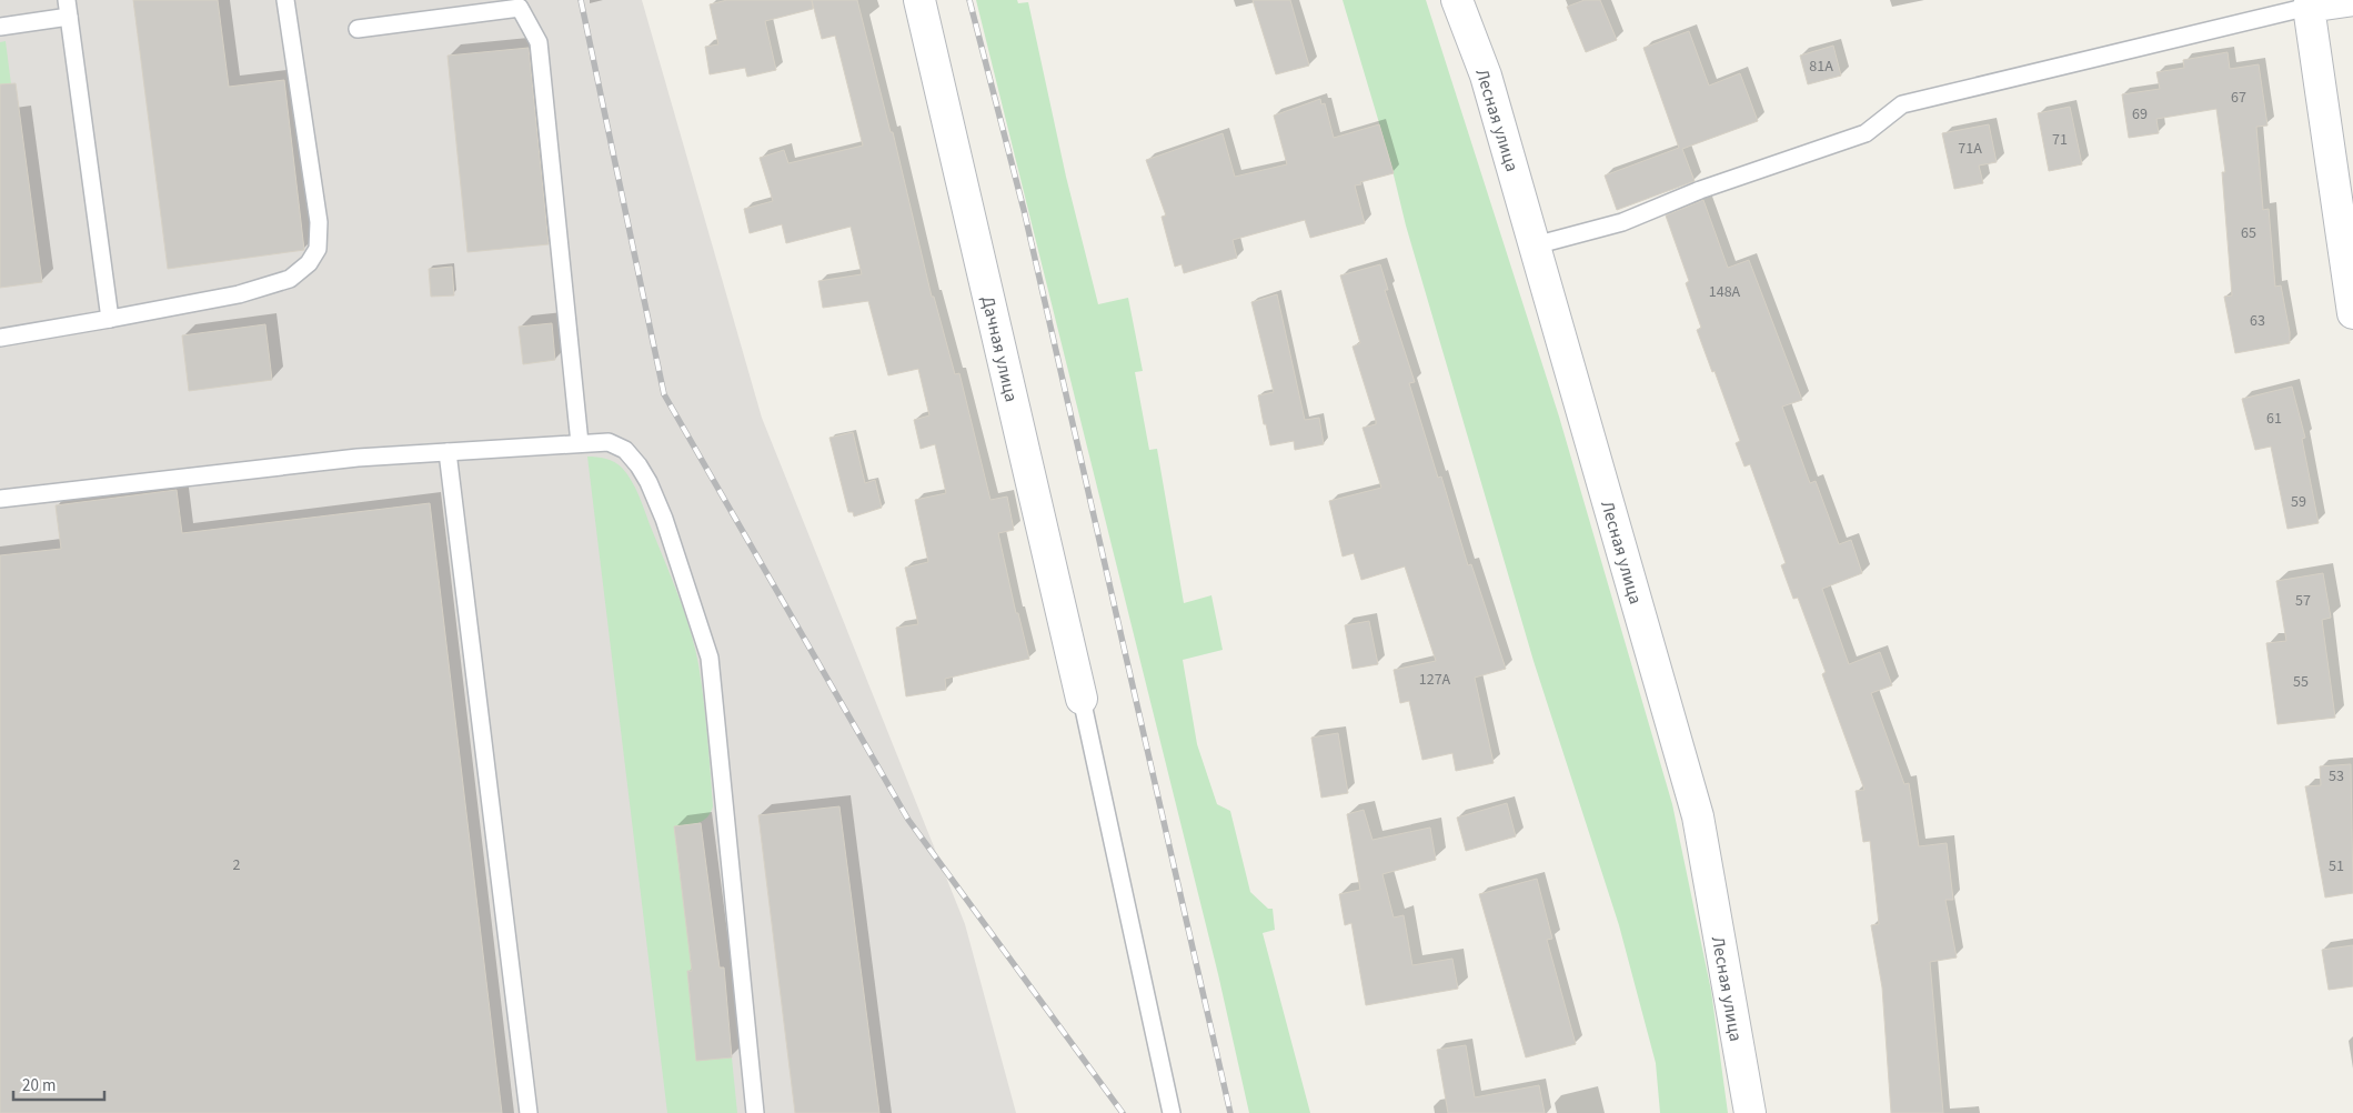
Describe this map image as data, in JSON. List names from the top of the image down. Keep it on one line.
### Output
{"streets":{"street":["Лесная улица","Дачная улица"]},"house_numbers":["81А","67","69","71","71А","65","148А","63","61","59","57","127А","55","53","2","51"],"scale_bar":"20 m"}
